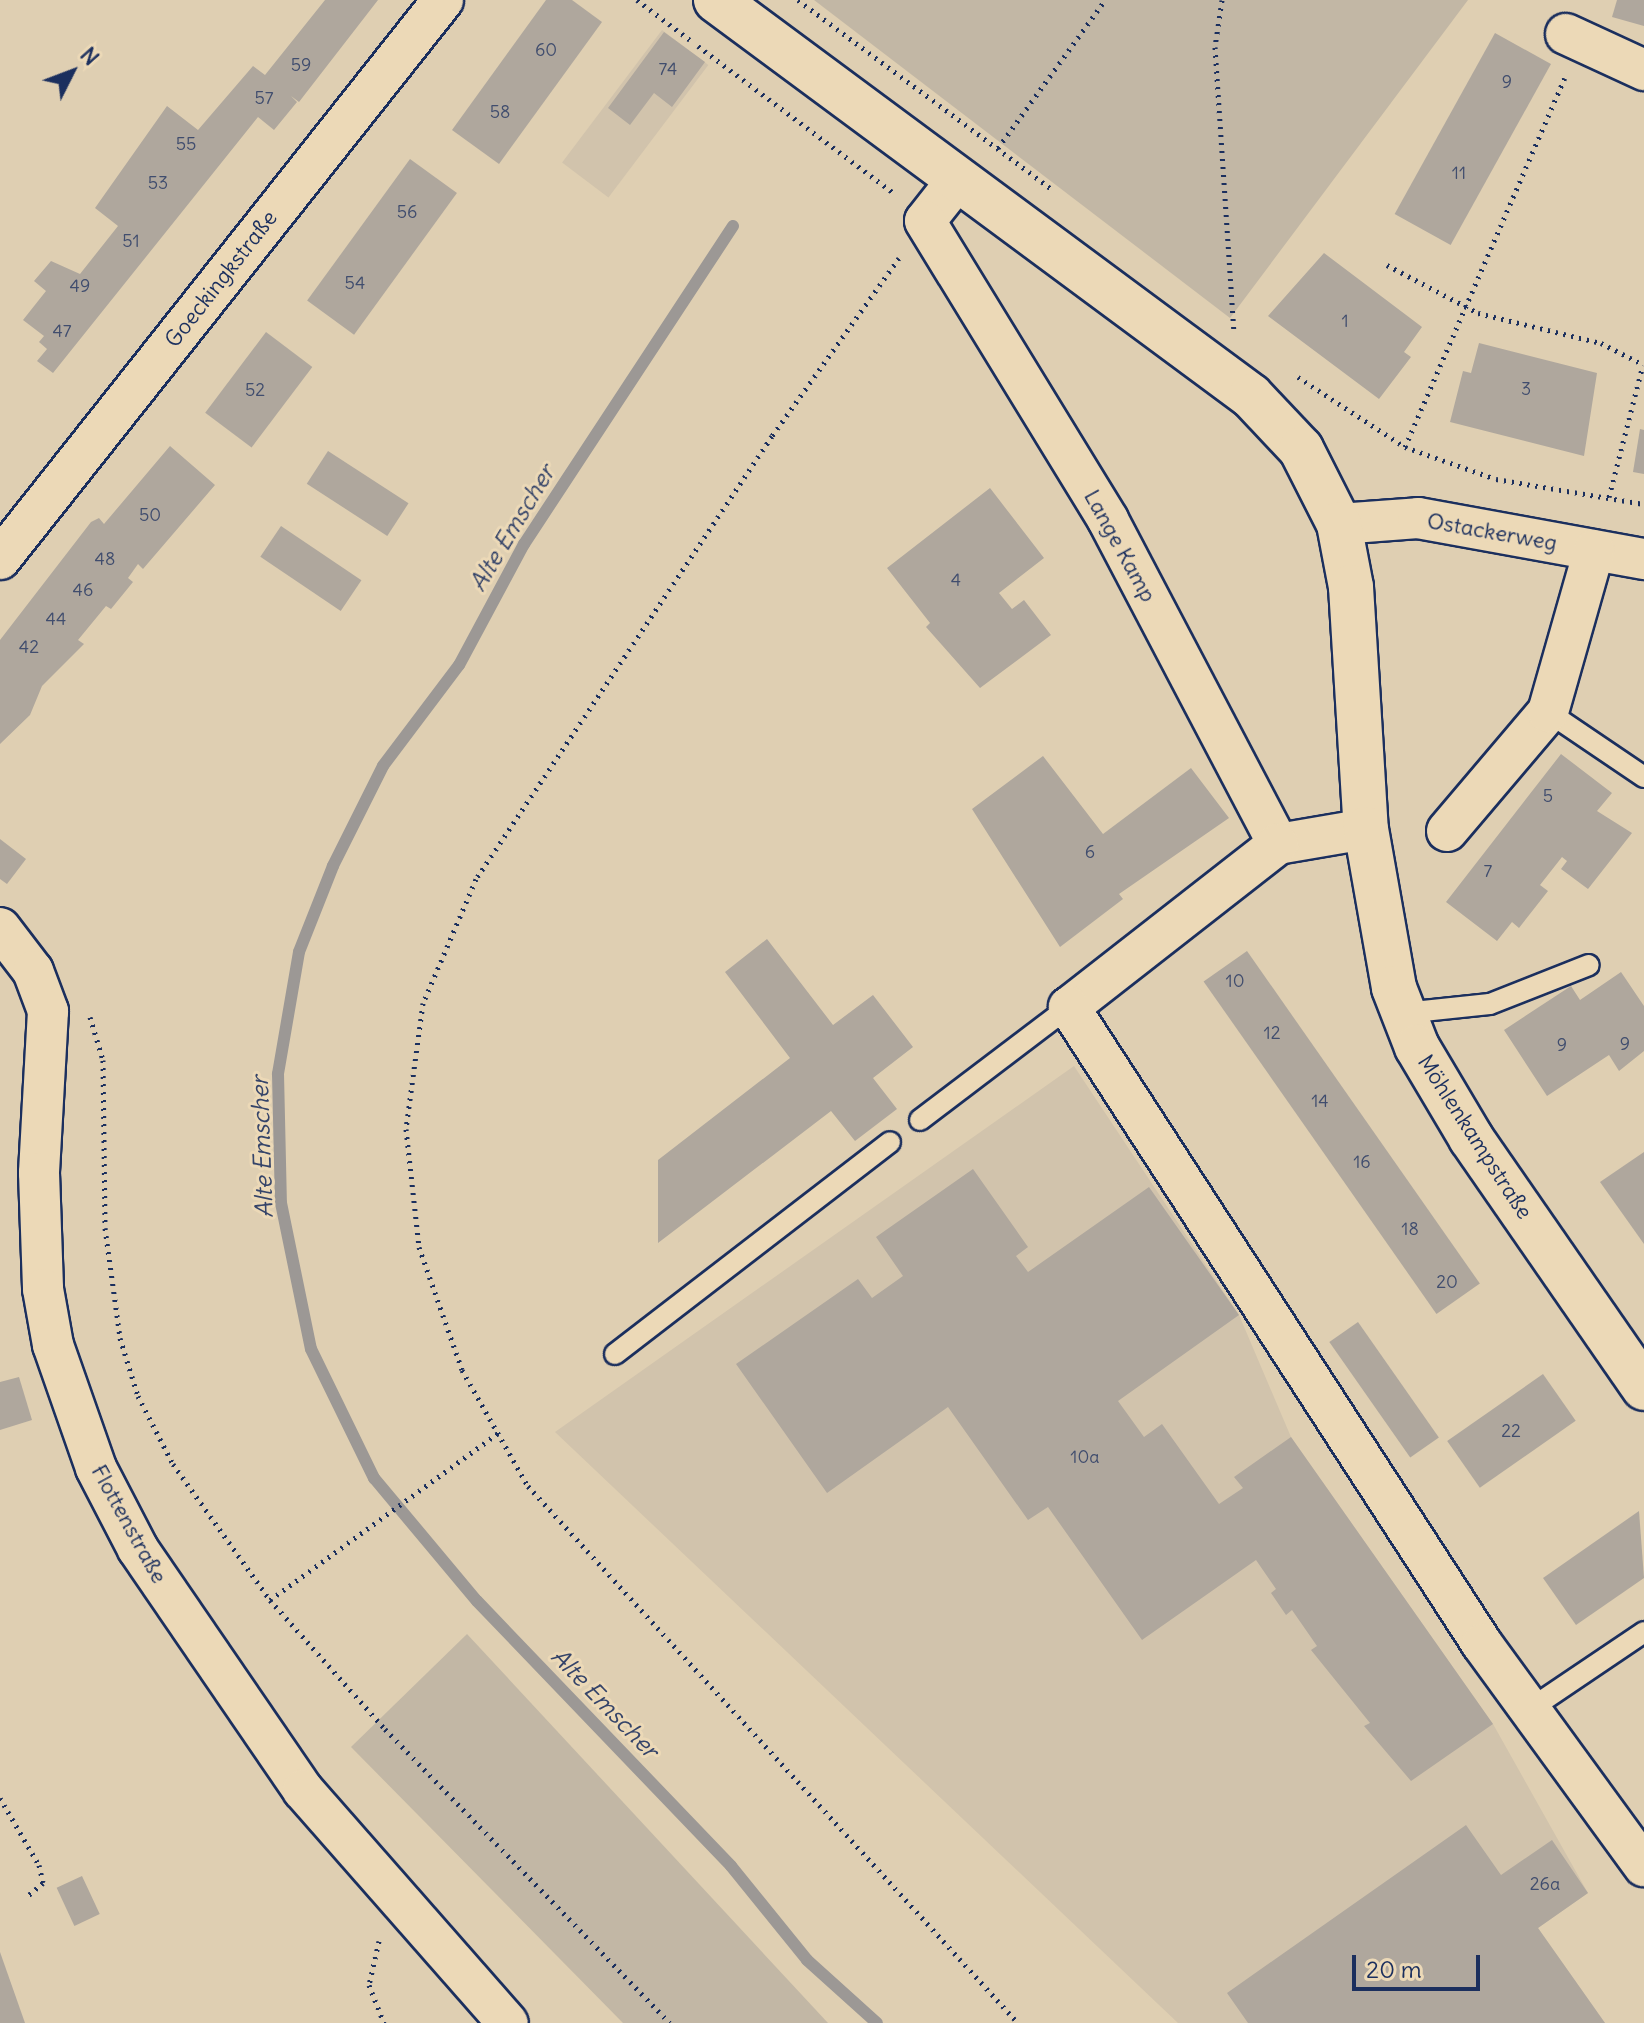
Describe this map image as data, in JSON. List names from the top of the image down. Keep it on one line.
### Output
{"streets":{"street":["Goeckingkstraße","Ostackerweg","Lange Kamp","Möhlenkampstraße","Flottenstraße"]},"crossings":[["Ostackerweg","Möhlenkampstraße"]],"water":["Alte Emscher"],"house_numbers":["60","59","74","9","57","58","55","11","53","56","51","54","49","1","47","3","52","50","48","4","46","44","42","5","6","7","10","12","9","9","14","16","18","20","22","10a","26a"],"scale_bar":"20 m","north":"top right"}
